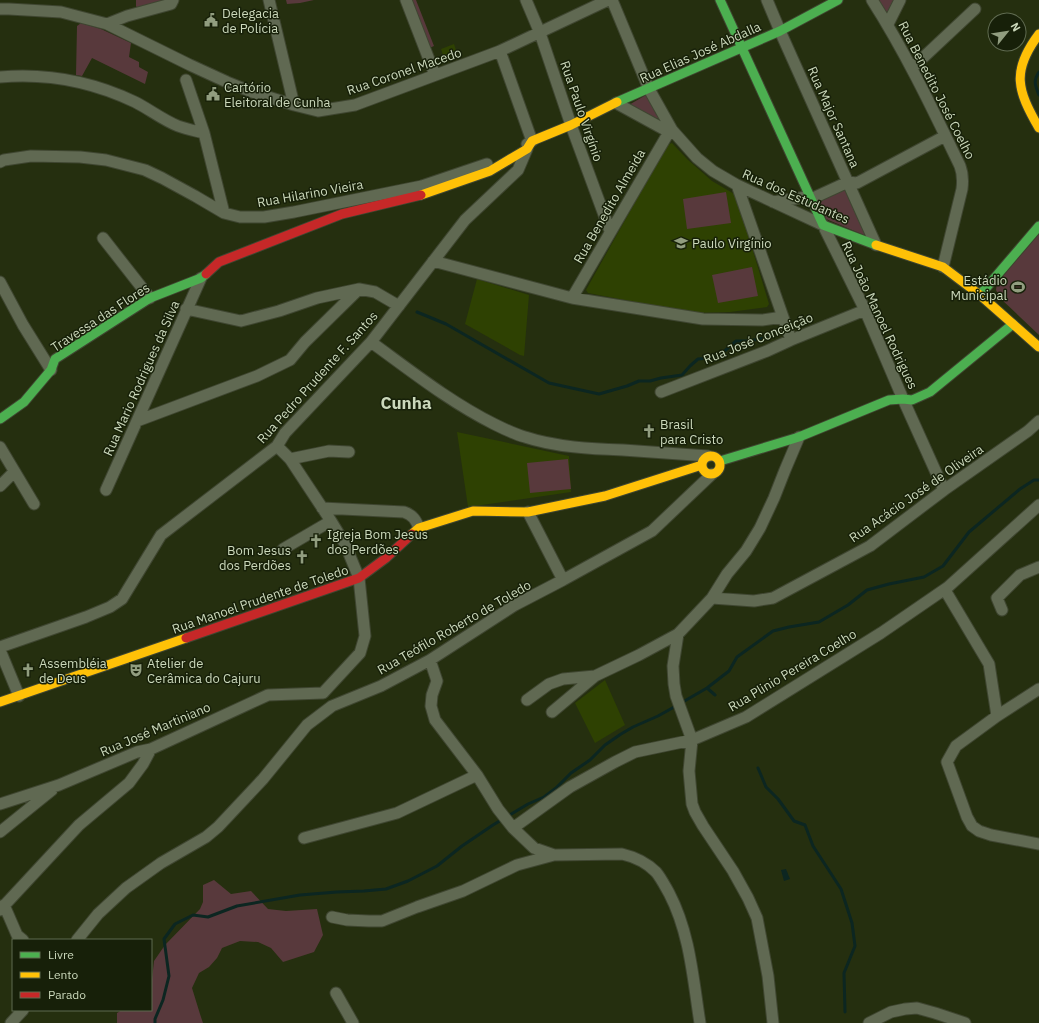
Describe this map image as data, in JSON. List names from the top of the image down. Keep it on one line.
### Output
{"streets":{"street":["Rua Elias José Abdalla","Rua Coronel Macedo","Rua Benedito José Coelho","Rua Paulo Virgínio","Rua Major Santana","Rua Hilarino Vieira","Rua dos Estudantes","Rua Benedito Almeida","Rua João Manoel Rodrigues","Travessa das Flores","Rua José Conceição","Rua Pedro Prudente F. Santos","Rua Mario Rodrigues da Silva","Rua Acácio José de Oliveira","Rua Manoel Prudente de Toledo","Rua Teófilo Roberto de Toledo","Rua Plinio Pereira Coelho","Rua José Martiniano"]},"crossings":[["Rua Elias José Abdalla","Rua Paulo Virgínio"],["Rua Elias José Abdalla","Rua Major Santana"],["Rua Elias José Abdalla","Rua Hilarino Vieira"],["Rua Elias José Abdalla","Rua dos Estudantes"],["Rua Elias José Abdalla","Rua João Manoel Rodrigues"],["Rua Coronel Macedo","Rua Paulo Virgínio"],["Rua Benedito José Coelho","Rua dos Estudantes"],["Rua Paulo Virgínio","Rua Hilarino Vieira"],["Rua Paulo Virgínio","Rua Benedito Almeida"],["Rua Major Santana","Rua dos Estudantes"],["Rua Hilarino Vieira","Travessa das Flores"],["Rua Hilarino Vieira","Rua Pedro Prudente F. Santos"],["Rua dos Estudantes","Rua Benedito Almeida"],["Rua dos Estudantes","Rua João Manoel Rodrigues"],["Rua João Manoel Rodrigues","Rua José Conceição"],["Rua João Manoel Rodrigues","Rua Acácio José de Oliveira"],["Travessa das Flores","Rua Mario Rodrigues da Silva"],["Rua Manoel Prudente de Toledo","Rua Teófilo Roberto de Toledo"]],"districts":["Cunha"],"places":{"public building":["Delegacia de Polícia","Cartório Eleitoral de Cunha"],"school or university":["Paulo Virgínio"],"sports":["Estádio Municipal"],"church":["Brasil para Cristo","Igreja Bom Jesus dos Perdões","Bom Jesus dos Perdões","Assembléia de Deus"],"theatre":["Atelier de Cerâmica do Cajuru"]},"legend":["Livre","Lento","Parado"],"north":"top right"}
